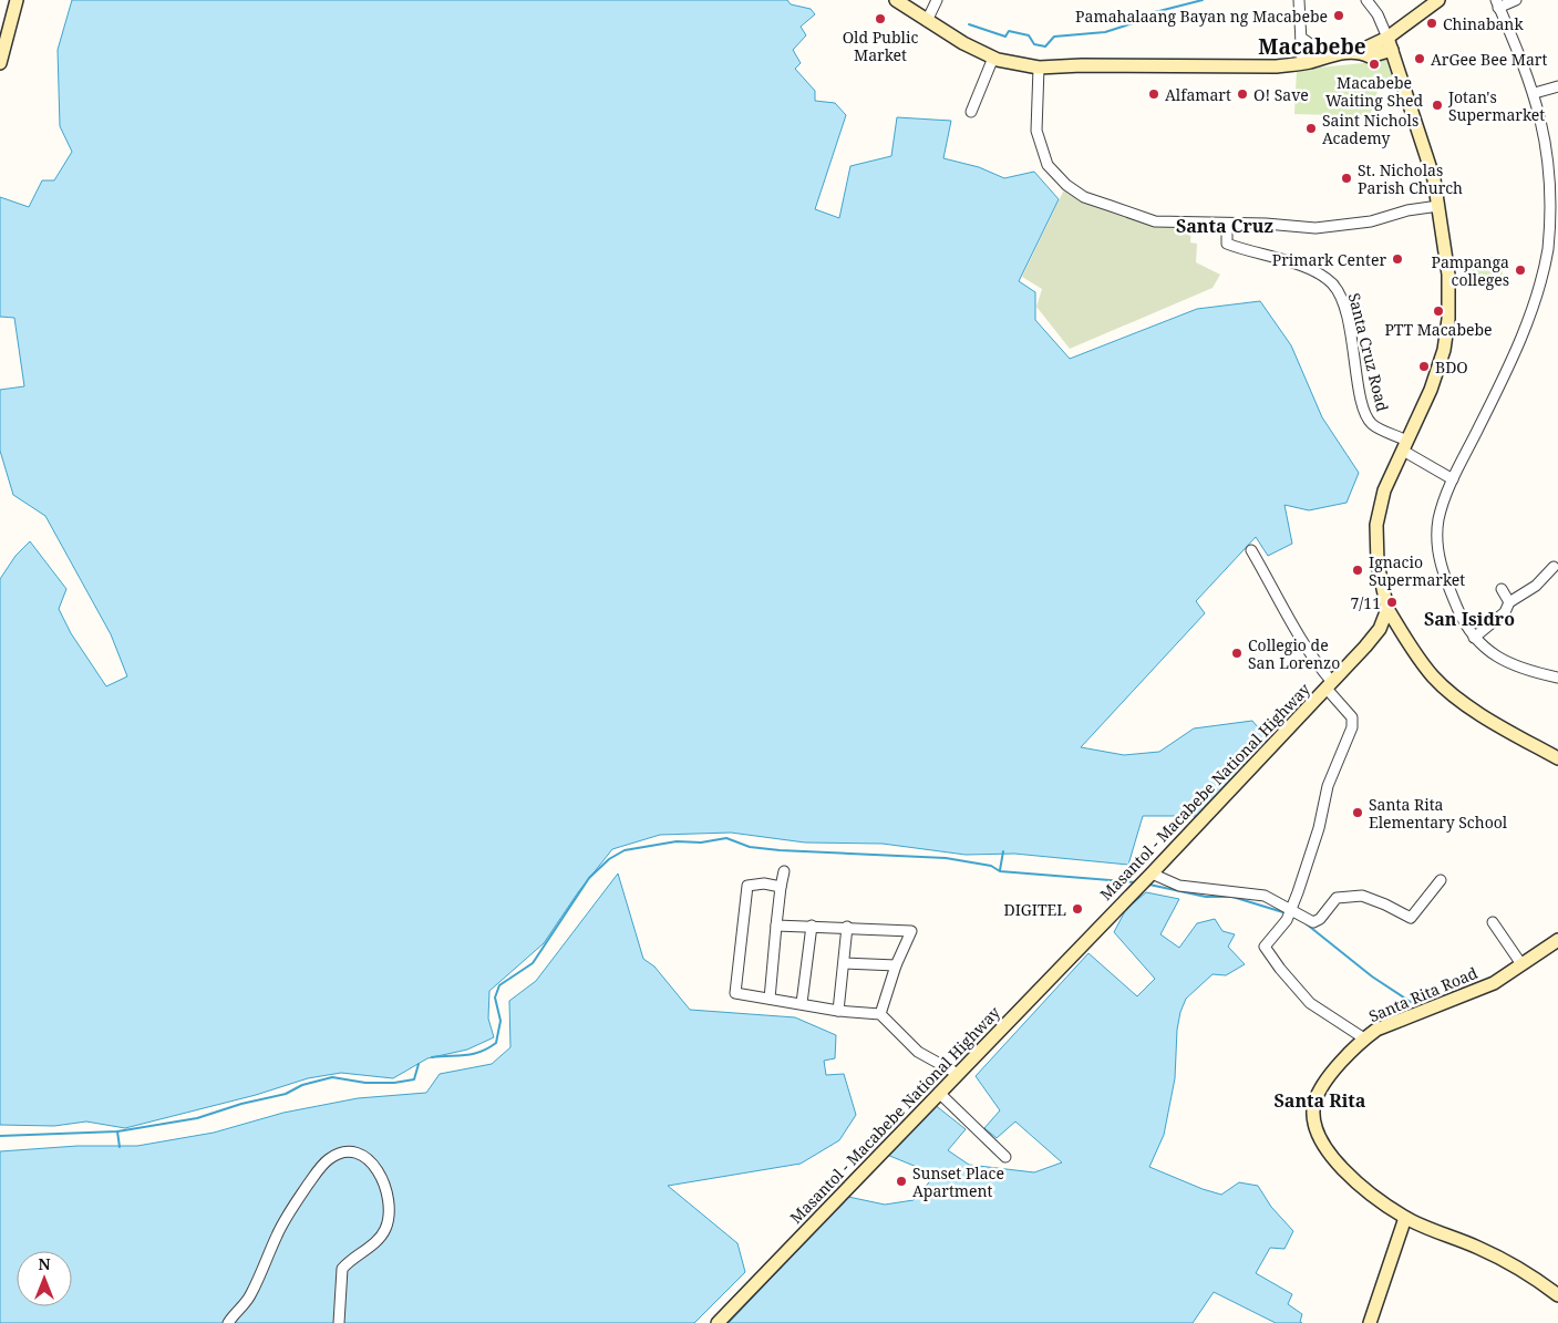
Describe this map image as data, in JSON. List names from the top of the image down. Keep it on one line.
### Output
{"streets":{"main road":["Masantol - Macabebe National Highway","Santa Rita Road"],"street":["Santa Cruz Road"]},"districts":["Macabebe","Santa Cruz","San Isidro","Santa Rita"],"places":["Pamahalaang Bayan ng Macabebe","Old Public Market","Chinabank","ArGee Bee Mart","Macabebe Waiting Shed","Alfamart","O! Save","Jotan's Supermarket","Saint Nichols Academy","St. Nicholas Parish Church","Primark Center","Pampanga colleges","PTT Macabebe","BDO","Ignacio Supermarket","7/11","Collegio de San Lorenzo","Santa Rita Elementary School","DIGITEL","Sunset Place Apartment"],"north":"top"}
